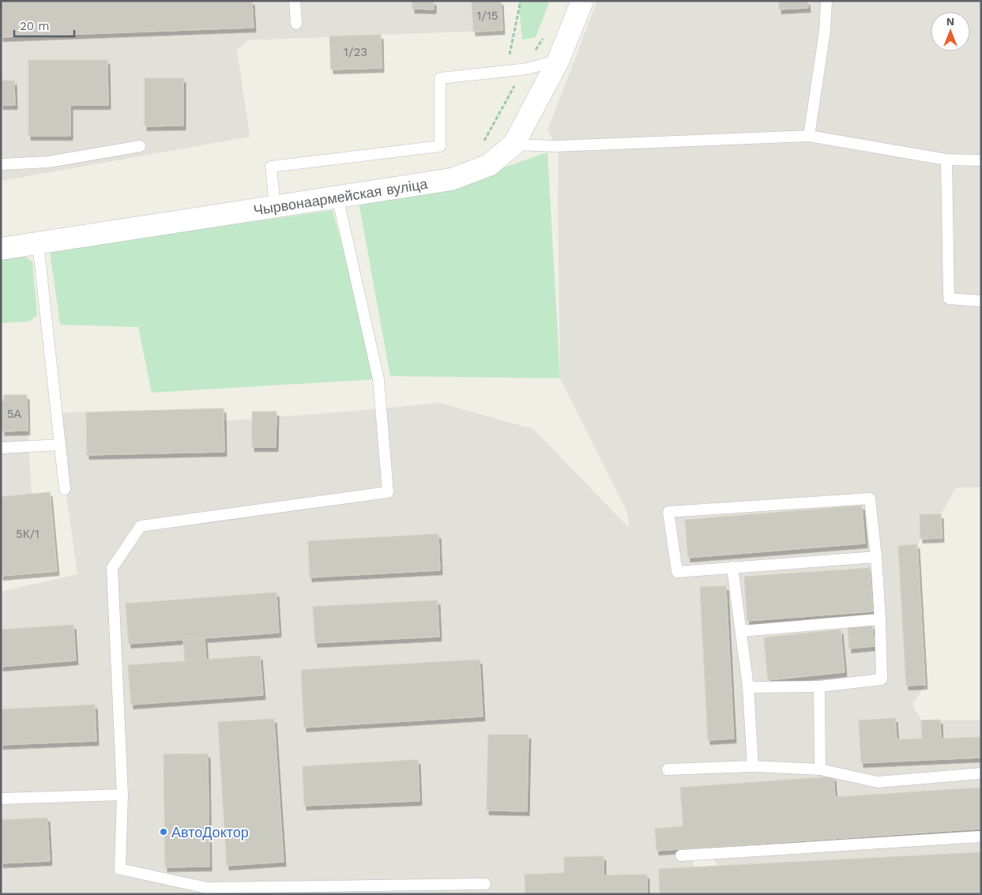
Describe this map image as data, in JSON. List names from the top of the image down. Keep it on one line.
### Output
{"streets":{"street":["Чырвонаармейская вуліца"]},"places":["АвтоДоктор"],"house_numbers":["1/15","1/23","5А","5К/1"],"scale_bar":"20 m","north":"top"}
